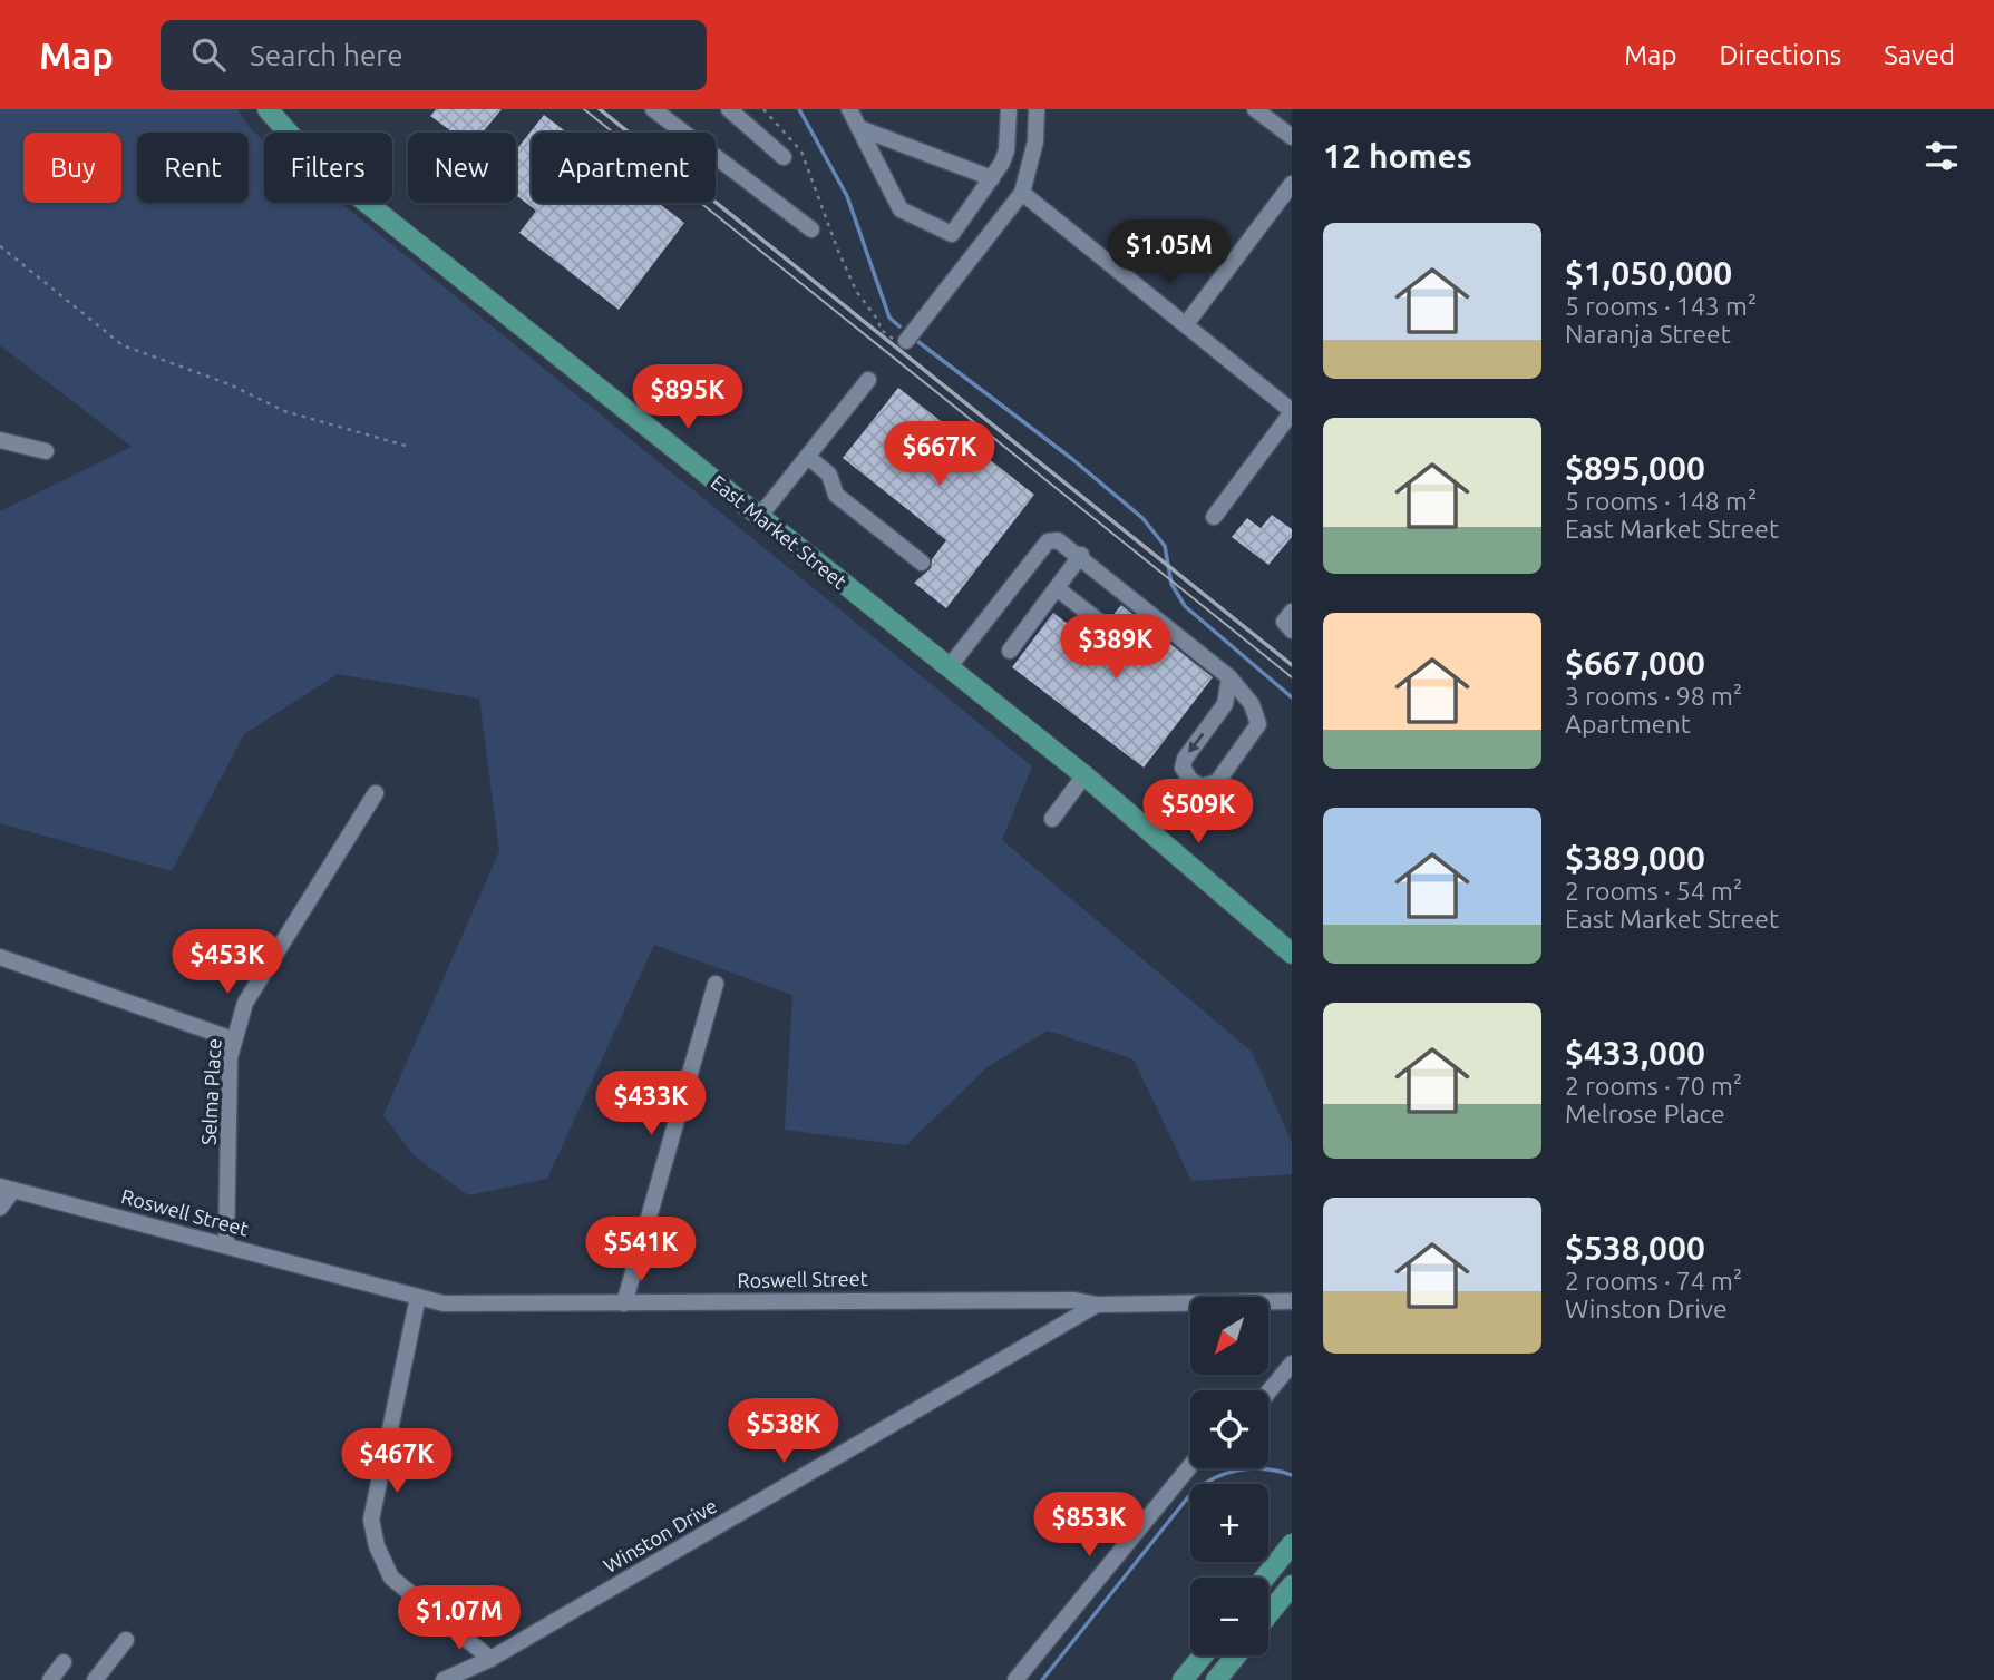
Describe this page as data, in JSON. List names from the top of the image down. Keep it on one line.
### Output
{"streets":{"main road":["East Market Street"],"street":["Selma Place","Roswell Street","Winston Drive"]},"crossings":[["Selma Place","Roswell Street"],["Roswell Street","Winston Drive"]],"north":"bottom left","page":{"header":"Map","search":"Search here","nav":["Map","Directions","Saved"],"heading":"12 homes","chip":["Buy","Rent","Filters","New","Apartment"],"list":[{"name":"$1,050,000","note":"5 rooms · 143 m² · Naranja Street"},{"name":"$895,000","note":"5 rooms · 148 m² · East Market Street"},{"name":"$667,000","note":"3 rooms · 98 m² · Apartment"},{"name":"$389,000","note":"2 rooms · 54 m² · East Market Street"},{"name":"$433,000","note":"2 rooms · 70 m² · Melrose Place"},{"name":"$538,000","note":"2 rooms · 74 m² · Winston Drive"}],"price":["$1.05M","$895K","$667K","$389K","$509K","$453K","$433K","$541K","$538K","$467K","$853K","$1.07M"],"map_buttons":["+","−"]}}
